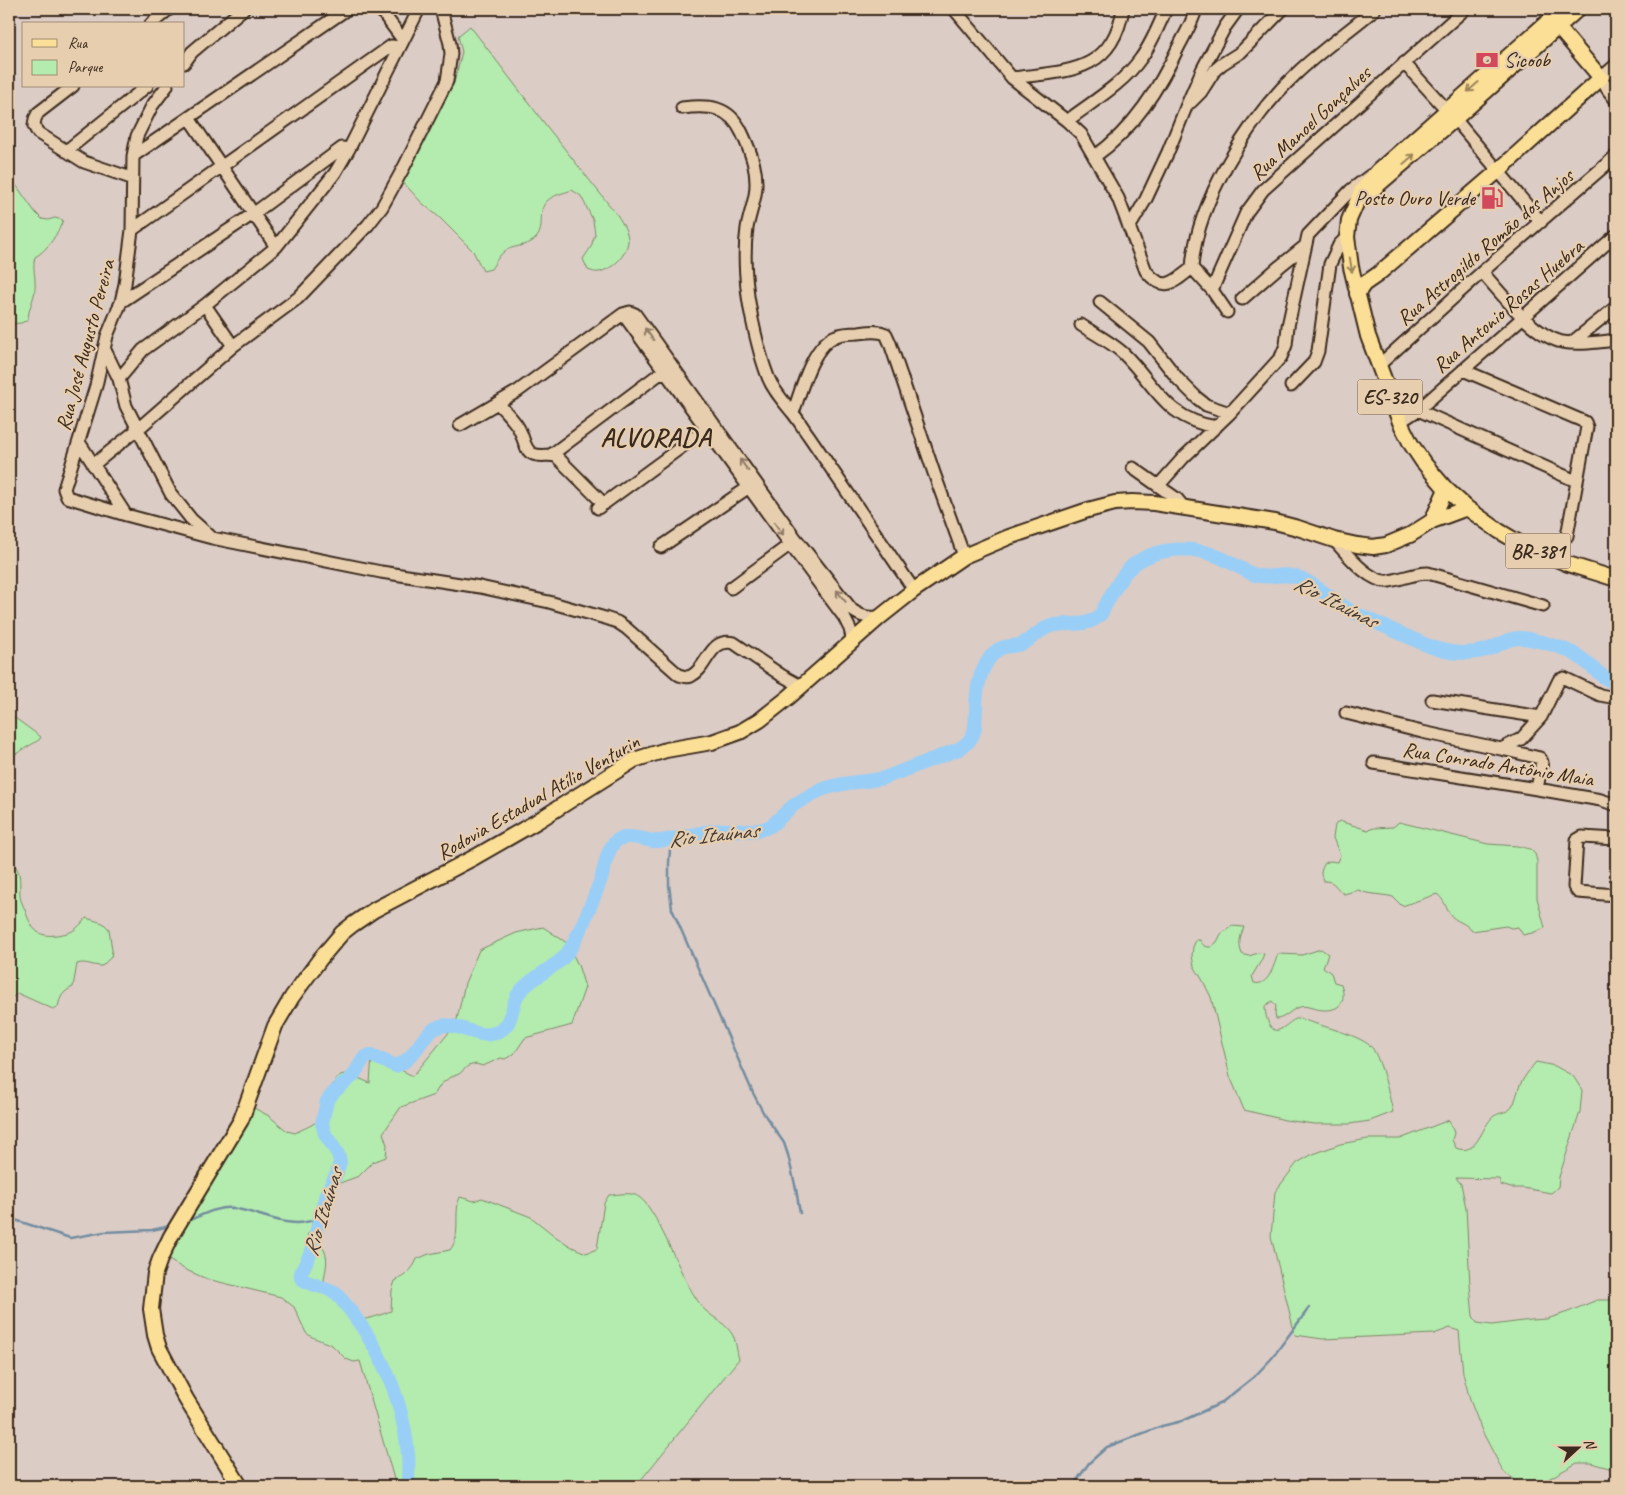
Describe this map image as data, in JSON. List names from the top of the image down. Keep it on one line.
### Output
{"streets":{"main road":["ES-320","BR-381","Rodovia Estadual Atílio Venturin"],"street":["Rua Manoel Gonçalves","Rua Astrogildo Romão dos Anjos","Rua Antonio Rosas Huebra","Rua José Augusto Pereira","Rua Conrado Antônio Maia"]},"crossings":[["Rua Astrogildo Romão dos Anjos","ES-320"],["Rua Antonio Rosas Huebra","ES-320"],["ES-320","BR-381"],["BR-381","Rodovia Estadual Atílio Venturin"]],"districts":["ALVORADA"],"water":["Rio Itaúnas"],"places":{"bank":["Sicoob"],"fuel station":["Posto Ouro Verde"]},"legend":["Rua","Parque"],"north":"right"}
